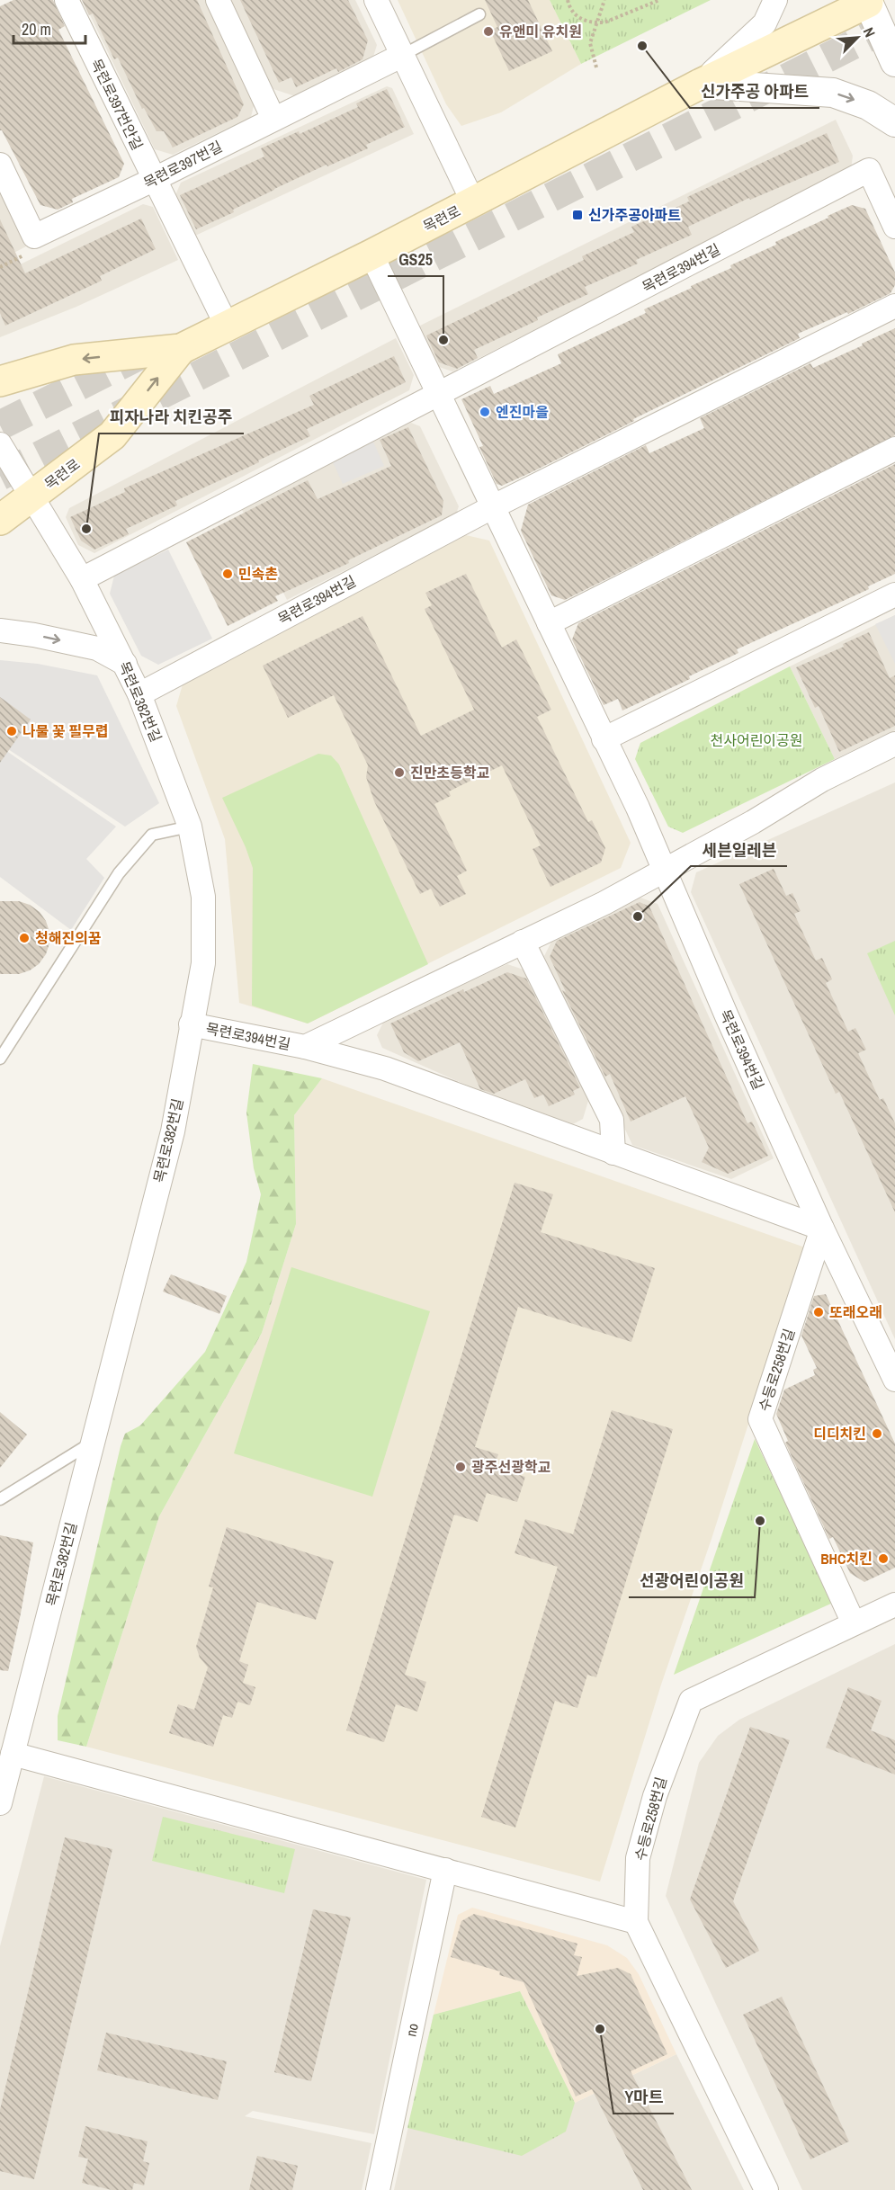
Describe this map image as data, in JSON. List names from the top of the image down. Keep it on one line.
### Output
{"streets":{"main road":["목련로"],"street":["목련로397번안길","목련로397번길","목련로394번길","목련로382번길","수등로258번길","no"]},"crossings":[["목련로397번안길","목련로397번길"],["목련로397번안길","목련로"],["목련로","목련로394번길"],["목련로","목련로382번길"],["목련로394번길","목련로382번길"],["목련로394번길","수등로258번길"]],"parks":["천사어린이공원"],"places":{"other":["유앤미 유치원","신가주공 아파트","GS25","엔진마을","피자나라 치킨공주","민속촌","나물 꽃 필무렵","진만초등학교","세븐일레븐","청해진의꿈","또래오래","디디치킨","광주선광학교","선광어린이공원","BHC치킨","Y마트"],"transit":["신가주공아파트"]},"scale_bar":"20 m","north":"top right"}
